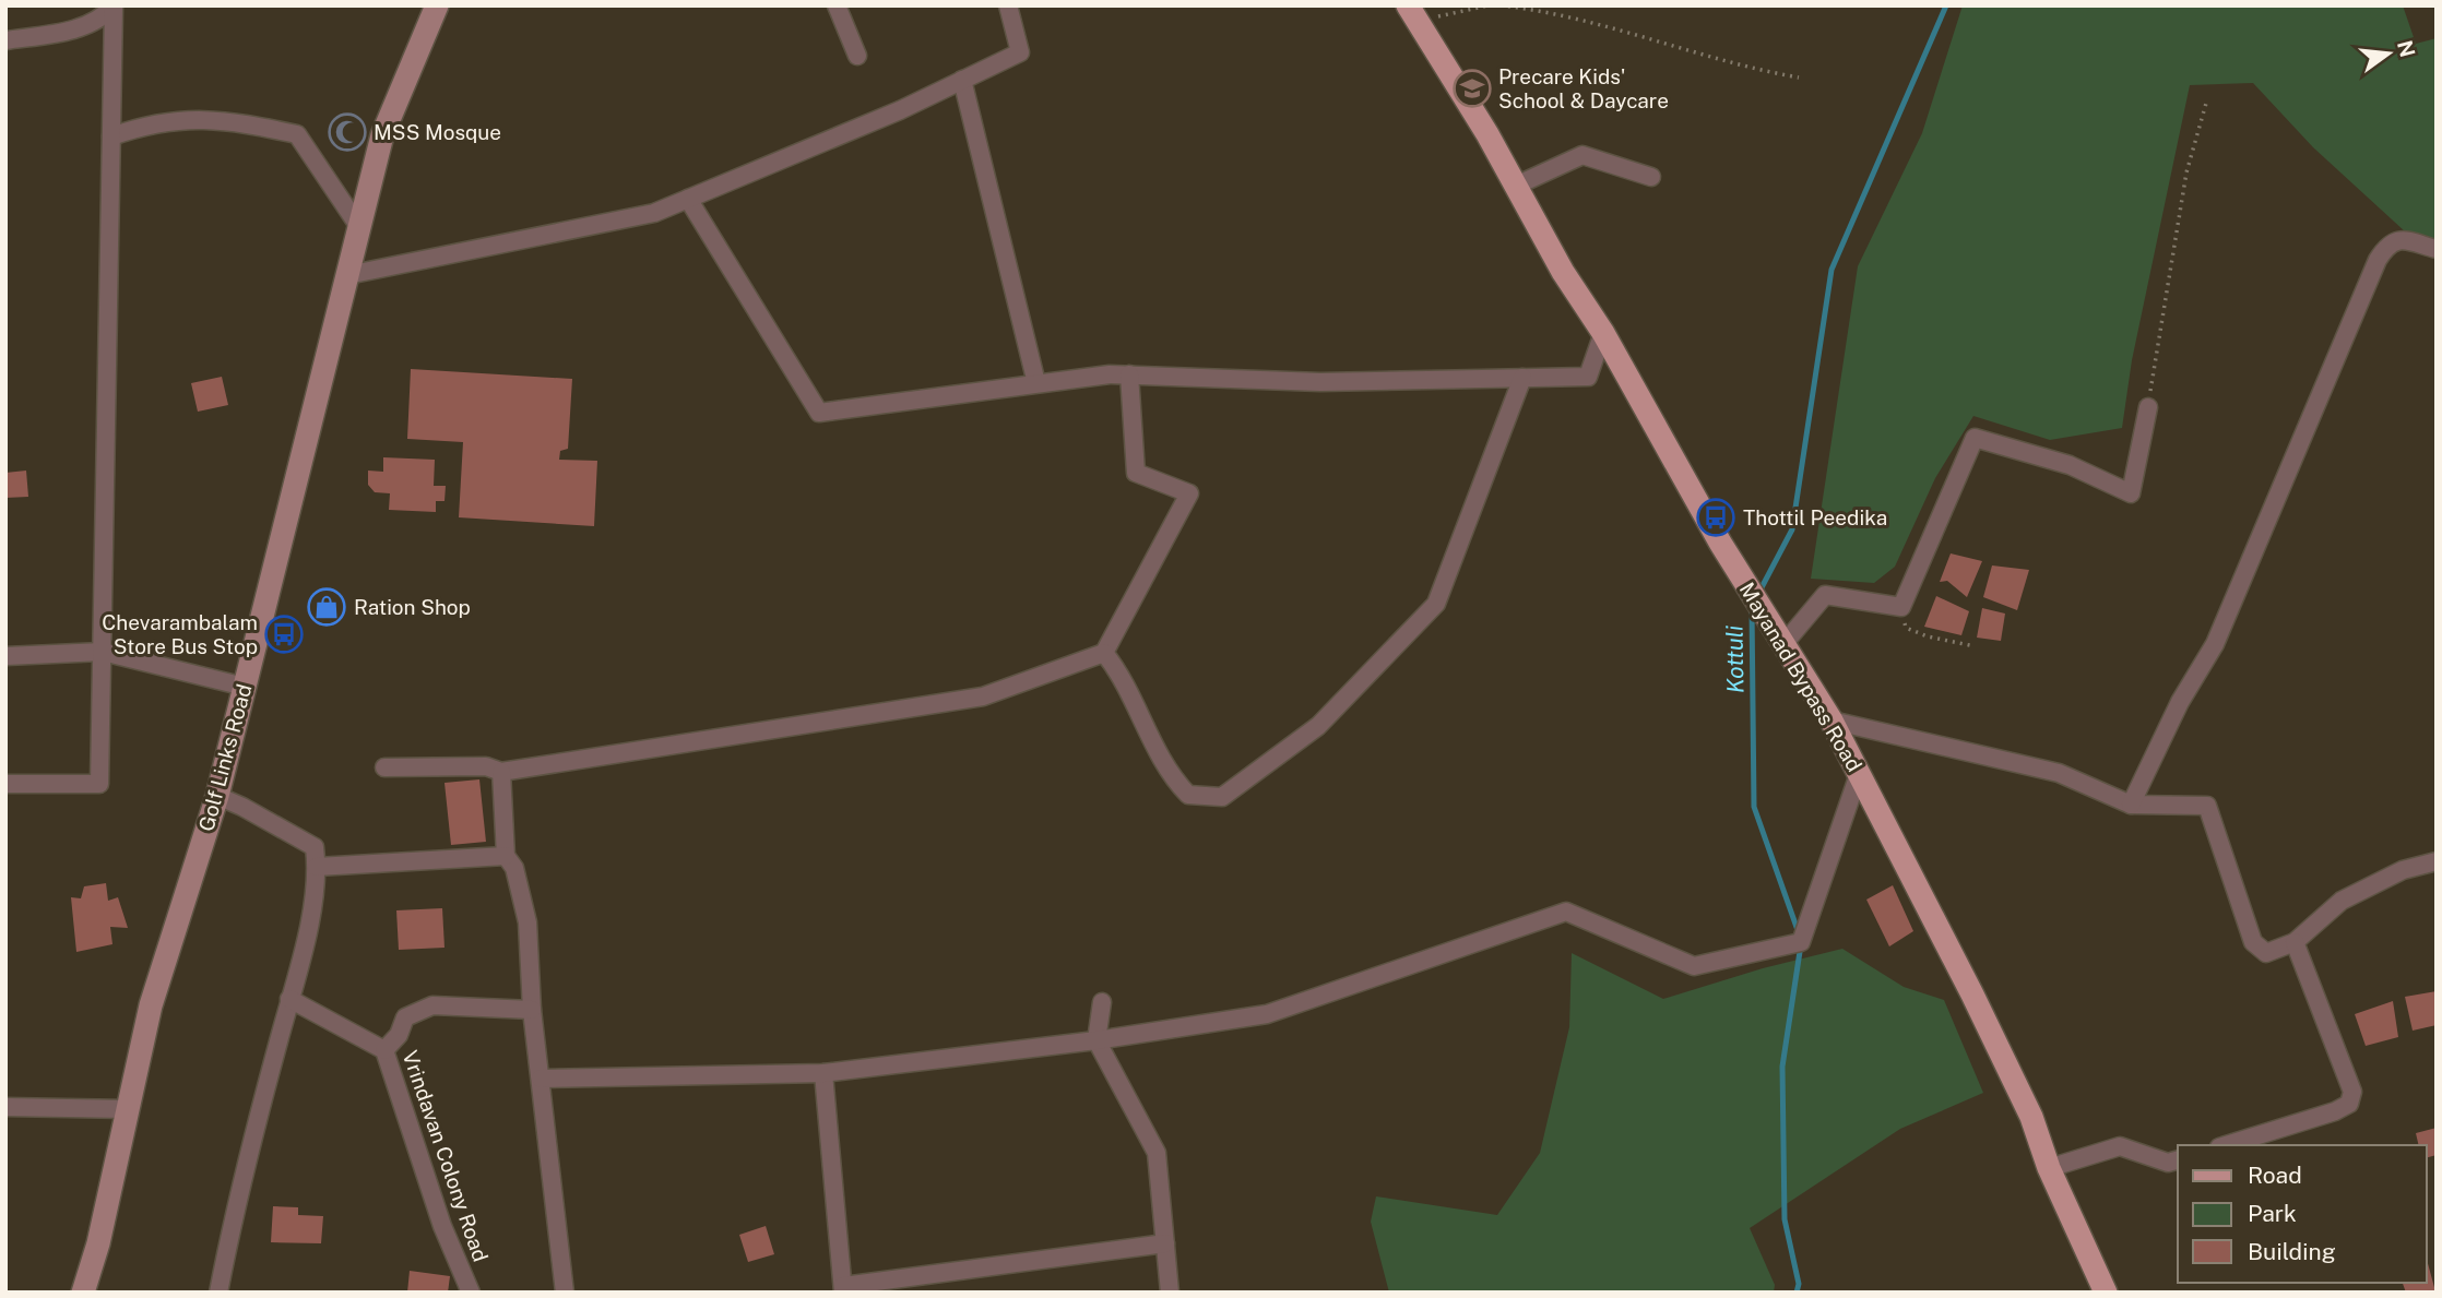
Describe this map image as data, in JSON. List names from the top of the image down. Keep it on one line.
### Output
{"streets":{"main road":["Mayanad Bypass Road","Golf Links Road"],"street":["Vrindavan Colony Road"]},"water":["Kottuli"],"places":{"school or university":["Precare Kids' School & Daycare"],"mosque":["MSS Mosque"],"bus stop":["Thottil Peedika","Chevarambalam Store Bus Stop"],"shop":["Ration Shop"]},"legend":["Road","Park","Building"],"north":"right"}
